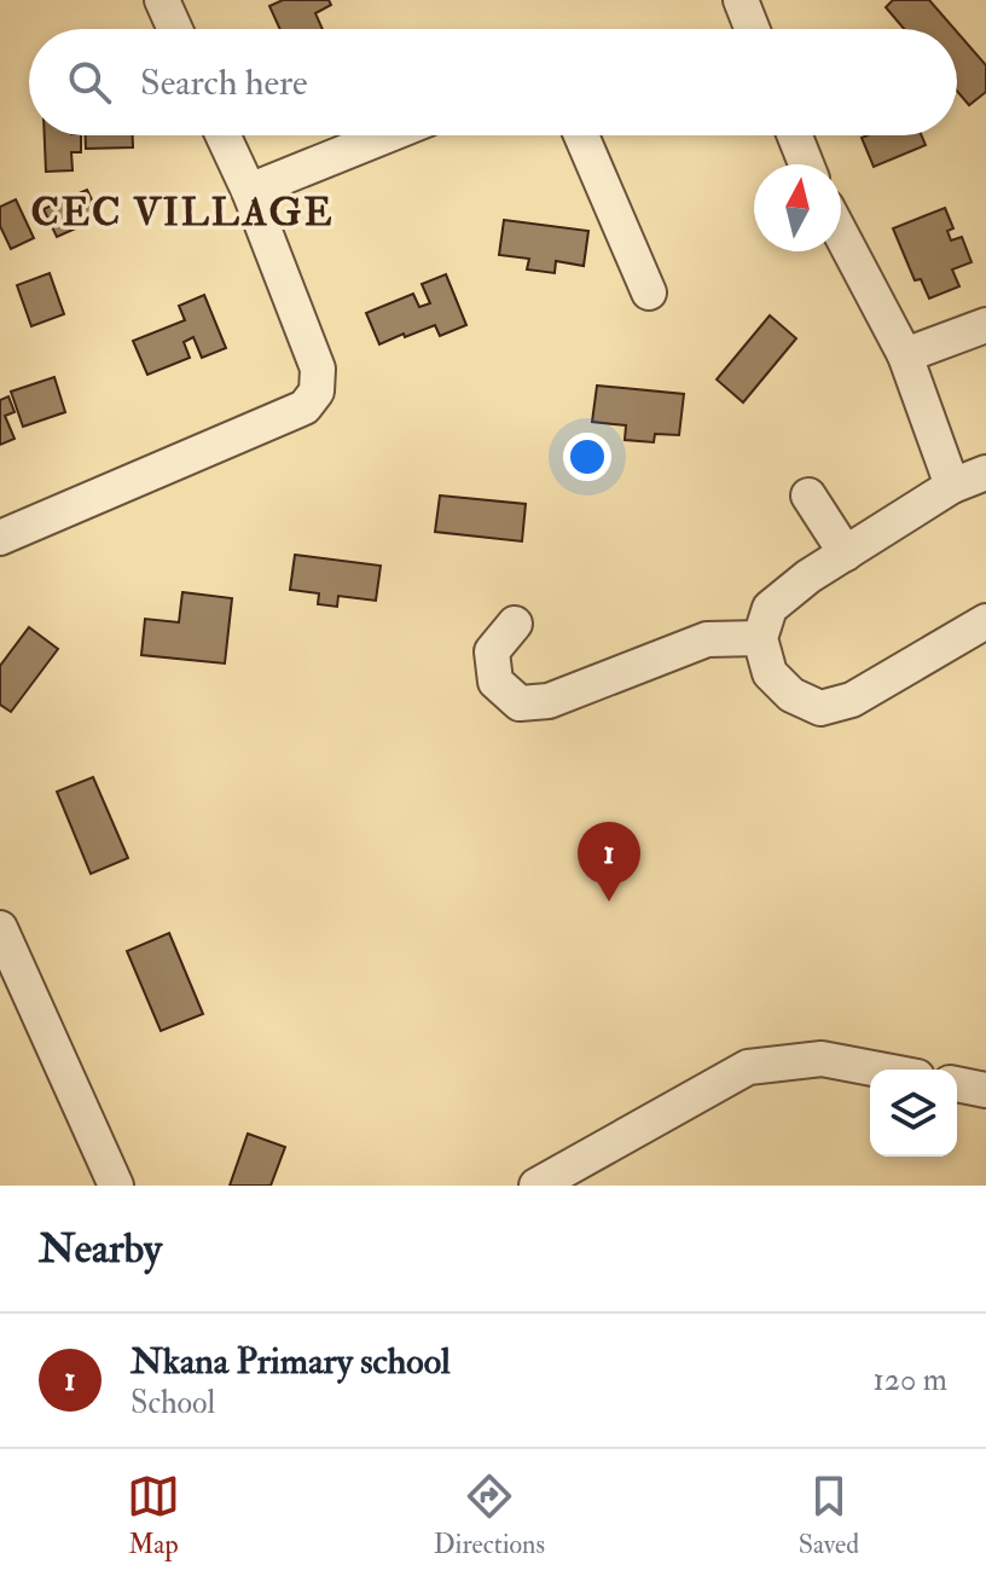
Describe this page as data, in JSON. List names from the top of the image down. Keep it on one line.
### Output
{"districts":["CEC VILLAGE"],"north":"top","page":{"search":"Search here","pins":"1","heading":"Nearby","list":[{"mark":"1","name":"Nkana Primary school","note":"School","value":"120 m"}],"nav":["Map","Directions","Saved"]}}
